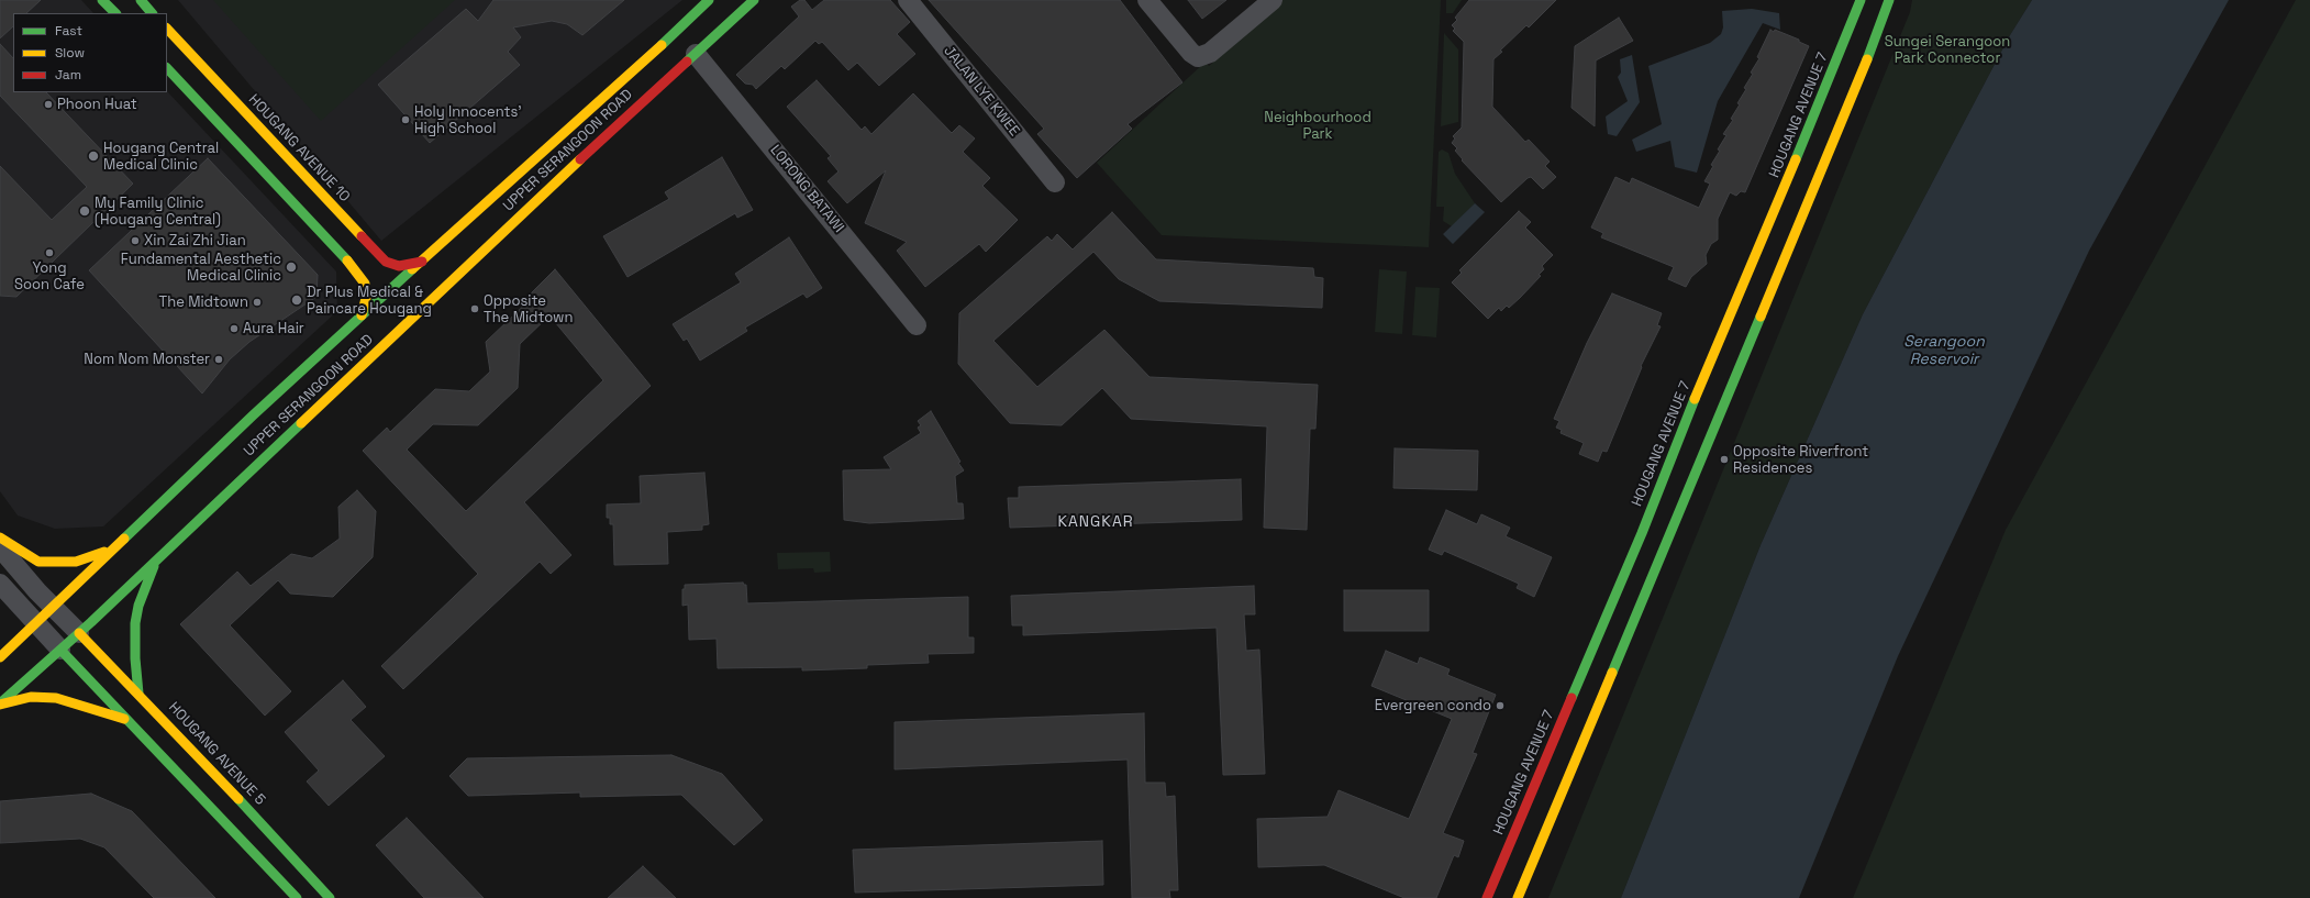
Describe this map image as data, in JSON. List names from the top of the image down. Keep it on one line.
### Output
{"streets":{"main road":["HOUGANG AVENUE 7","HOUGANG AVENUE 10","UPPER SERANGOON ROAD","HOUGANG AVENUE 5"],"street":["JALAN LYE KWEE","LORONG BATAWI"]},"crossings":[["HOUGANG AVENUE 10","UPPER SERANGOON ROAD"],["UPPER SERANGOON ROAD","LORONG BATAWI"],["UPPER SERANGOON ROAD","HOUGANG AVENUE 5"]],"districts":["KANGKAR"],"water":["Serangoon Reservoir"],"parks":["Sungei Serangoon Park Connector","Neighbourhood Park"],"places":["Phoon Huat","Holy Innocents' High School","Hougang Central Medical Clinic","My Family Clinic (Hougang Central)","Xin Zai Zhi Jian","Yong Soon Cafe","Fundamental Aesthetic Medical Clinic","Dr Plus Medical & Paincare Hougang","The Midtown","Opposite The Midtown","Aura Hair","Nom Nom Monster","Opposite Riverfront Residences","Evergreen condo"],"legend":["Fast","Slow","Jam"]}
